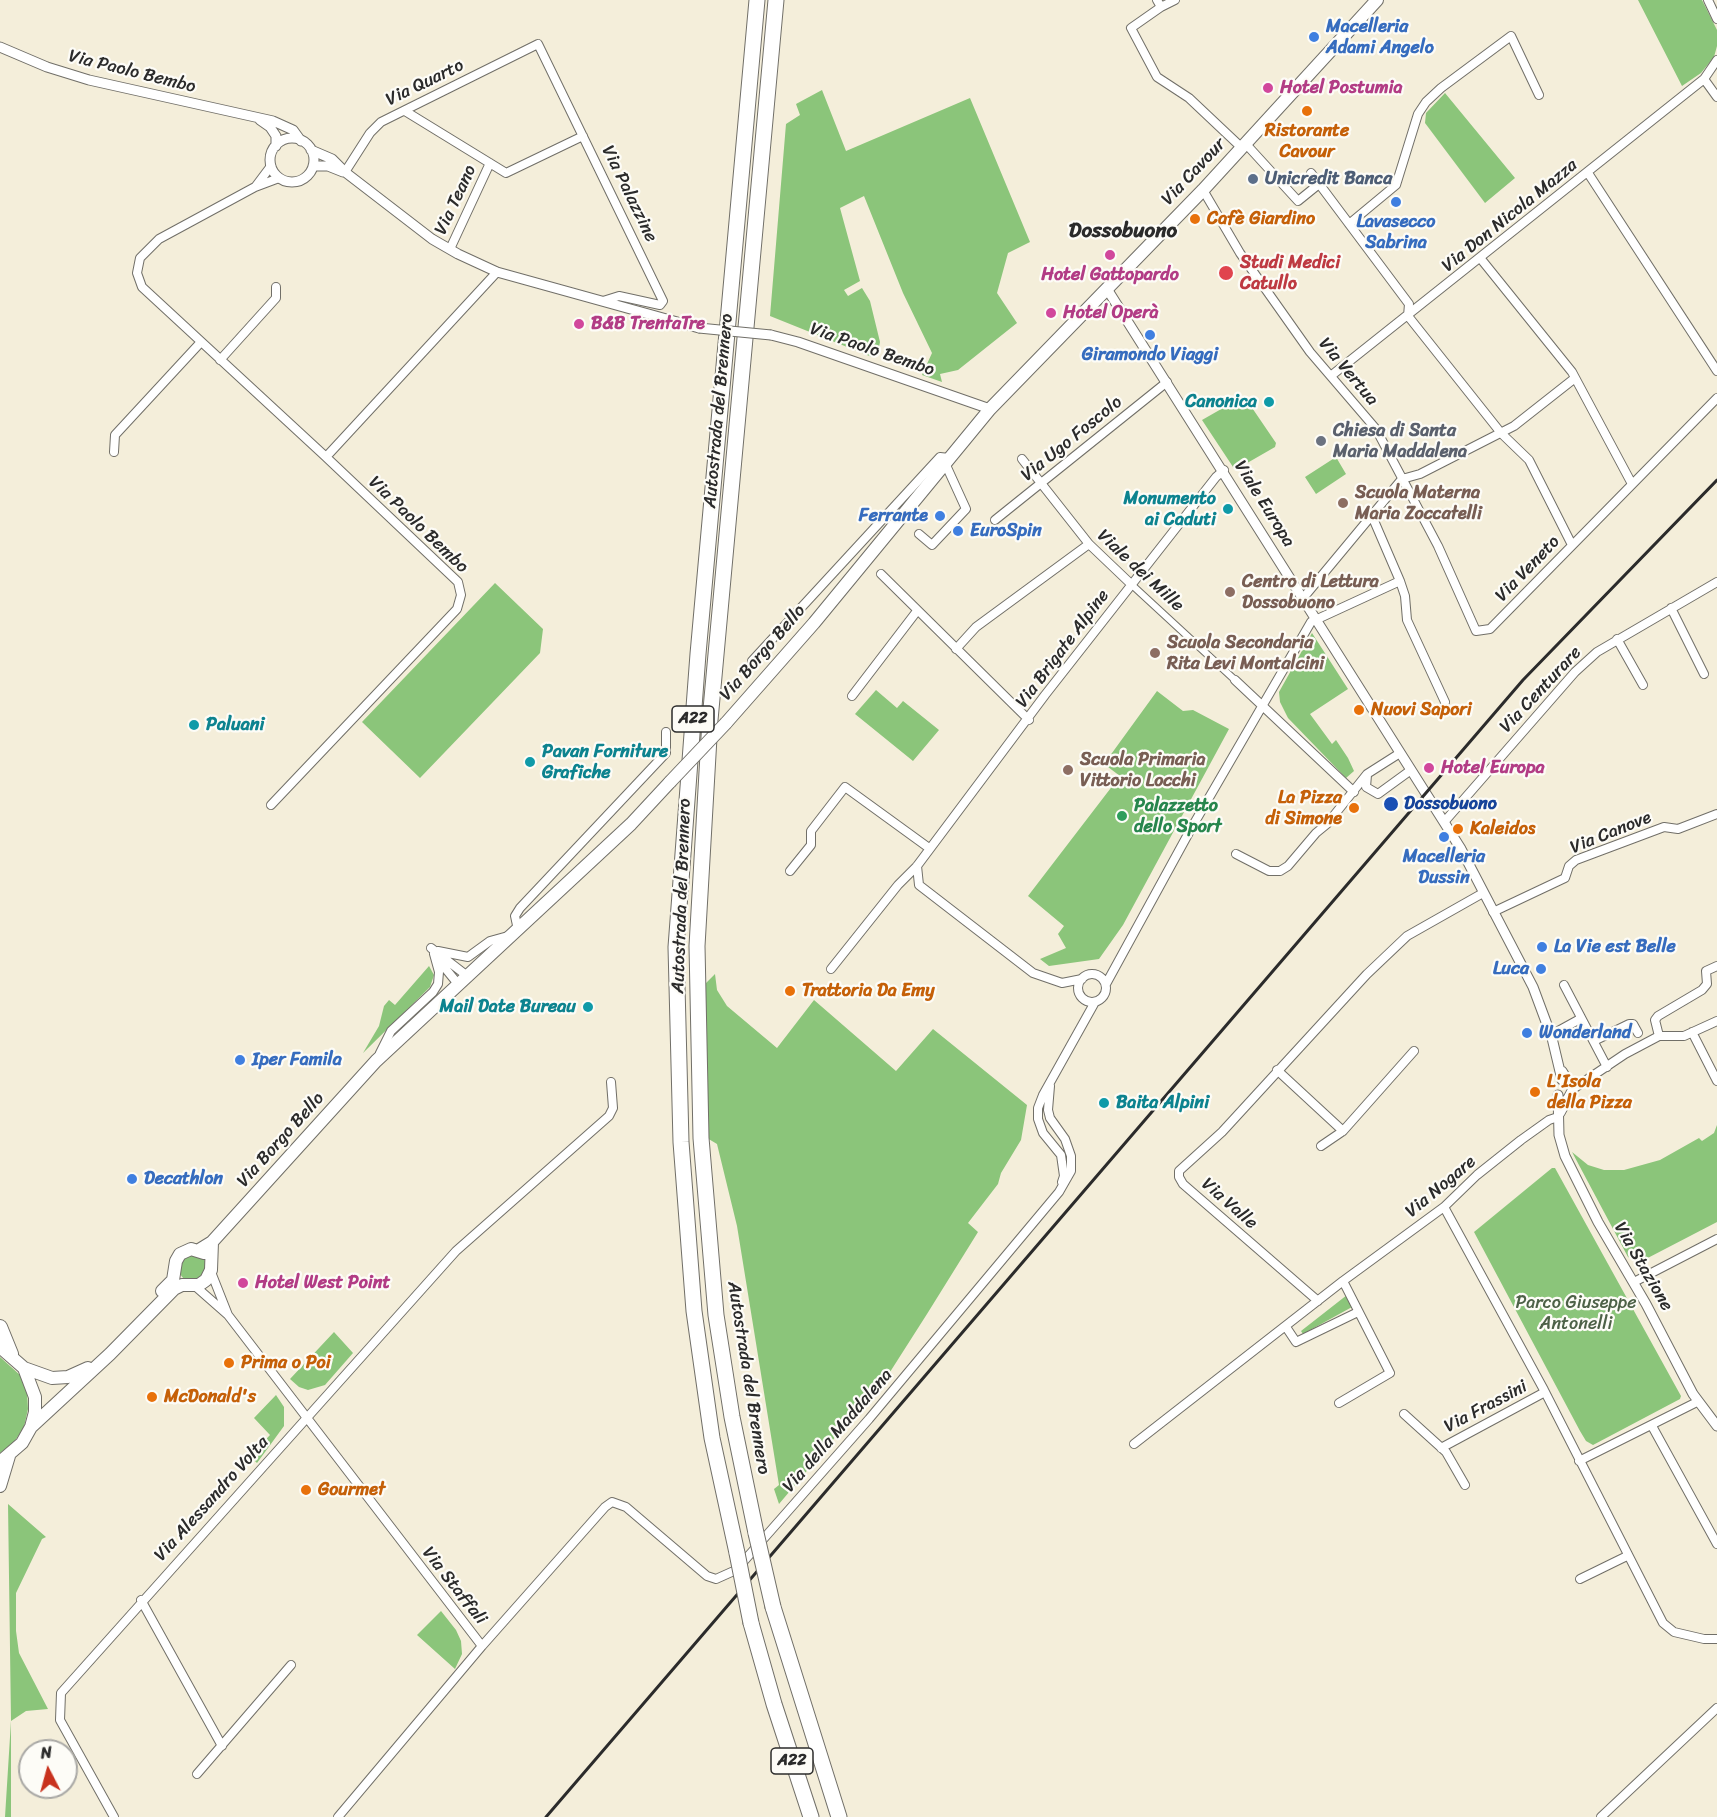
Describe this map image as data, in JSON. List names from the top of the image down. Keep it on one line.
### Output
{"streets":{"highway":["Autostrada del Brennero","A22"],"main road":["Via Cavour","Via Borgo Bello"],"street":["Via Paolo Bembo","Via Quarto","Via Palazzine","Via Teano","Via Don Nicola Mazza","Via Vertua","Via Ugo Foscolo","Viale Europa","Via Veneto","Viale dei Mille","Via Brigate Alpine","Via Centurare","Via Canove","Via Nogare","Via Valle","Via Stazione","Via Frassini","Via della Maddalena","Via Alessandro Volta","Via Staffali"]},"crossings":[["Via Paolo Bembo","Via Quarto"],["Via Paolo Bembo","Via Cavour"],["Via Paolo Bembo","Via Palazzine"],["Via Paolo Bembo","Via Teano"],["Via Paolo Bembo","Via Borgo Bello"],["Via Quarto","Via Palazzine"],["Via Quarto","Via Teano"],["Via Cavour","Via Vertua"],["Via Cavour","Viale Europa"],["Via Cavour","Via Borgo Bello"],["Via Palazzine","Via Teano"],["Via Don Nicola Mazza","Via Vertua"],["Via Vertua","Via Veneto"],["Via Ugo Foscolo","Viale Europa"],["Via Ugo Foscolo","Viale dei Mille"],["Viale Europa","Via Brigate Alpine"],["Viale Europa","Via Stazione"],["Viale Europa","Via della Maddalena"],["Viale dei Mille","Via Brigate Alpine"],["Viale dei Mille","Via della Maddalena"],["Via Borgo Bello","Via Staffali"],["Via Centurare","Via Stazione"],["Via Canove","Via Stazione"],["Via Nogare","Via Valle"],["Via Nogare","Via Stazione"],["Via Nogare","Via Frassini"],["Via Valle","Via Stazione"],["Via della Maddalena","Via Staffali"],["Via Alessandro Volta","Via Staffali"]],"districts":["Dossobuono"],"parks":["Parco Giuseppe Antonelli"],"places":["Macelleria Adami Angelo","Hotel Postumia","Ristorante Cavour","Unicredit Banca","Lavasecco Sabrina","Cafè Giardino","Hotel Gattopardo","Studi Medici Catullo","Hotel Operà","B&B TrentaTre","Giramondo Viaggi","Canonica","Chiesa di Santa Maria Maddalena","Scuola Materna Maria Zoccatelli","Monumento ai Caduti","Ferrante","EuroSpin","Centro di Lettura Dossobuono","Scuola Secondaria Rita Levi Montalcini","Nuovi Sapori","Paluani","Pavan Forniture Grafiche","Hotel Europa","Scuola Primaria Vittorio Locchi","Dossobuono","La Pizza di Simone","Palazzetto dello Sport","Kaleidos","Macelleria Dussin","La Vie est Belle","Luca","Trattoria Da Emy","Mail Date Bureau","Wonderland","Iper Famila","L'Isola della Pizza","Baita Alpini","Decathlon","Hotel West Point","Prima o Poi","McDonald's","Gourmet"],"north":"top"}
